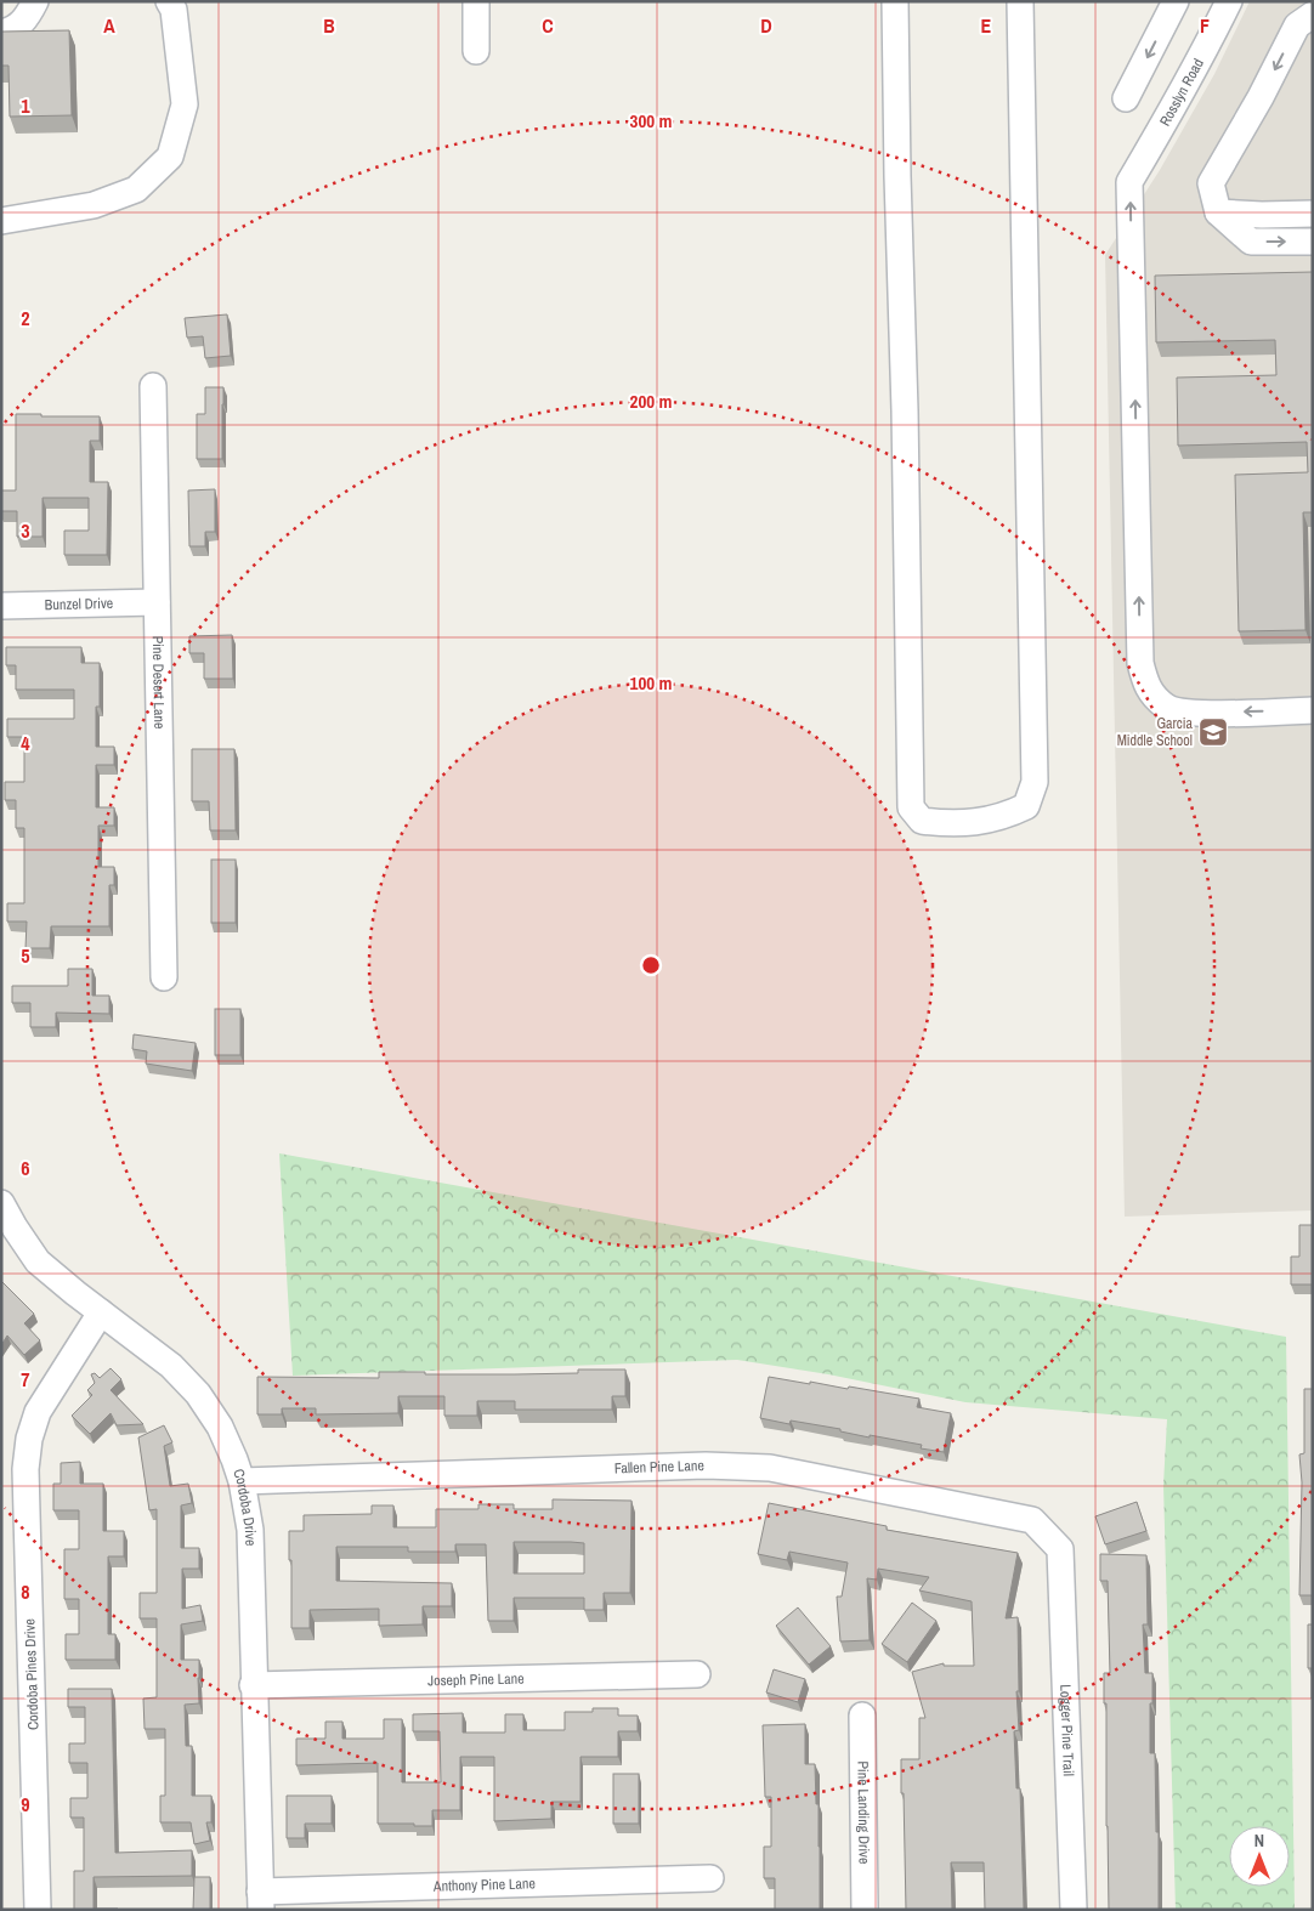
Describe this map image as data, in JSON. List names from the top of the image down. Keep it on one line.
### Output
{"streets":{"street":["Rosslyn Road","Bunzel Drive","Pine Desert Lane","Fallen Pine Lane","Cordoba Drive","Cordoba Pines Drive","Joseph Pine Lane","Logger Pine Trail","Pine Landing Drive","Anthony Pine Lane"]},"crossings":[["Bunzel Drive","Pine Desert Lane"],["Fallen Pine Lane","Cordoba Drive"],["Fallen Pine Lane","Logger Pine Trail"],["Cordoba Drive","Cordoba Pines Drive"],["Cordoba Drive","Joseph Pine Lane"],["Cordoba Drive","Anthony Pine Lane"]],"one_way":["Rosslyn Road"],"places":{"school or university":["Garcia Middle School"]},"north":"top","grid":{"columns":["A","B","C","D","E","F"],"rows":["1","2","3","4","5","6","7","8","9"]},"rings":["300 m","200 m","100 m"]}
